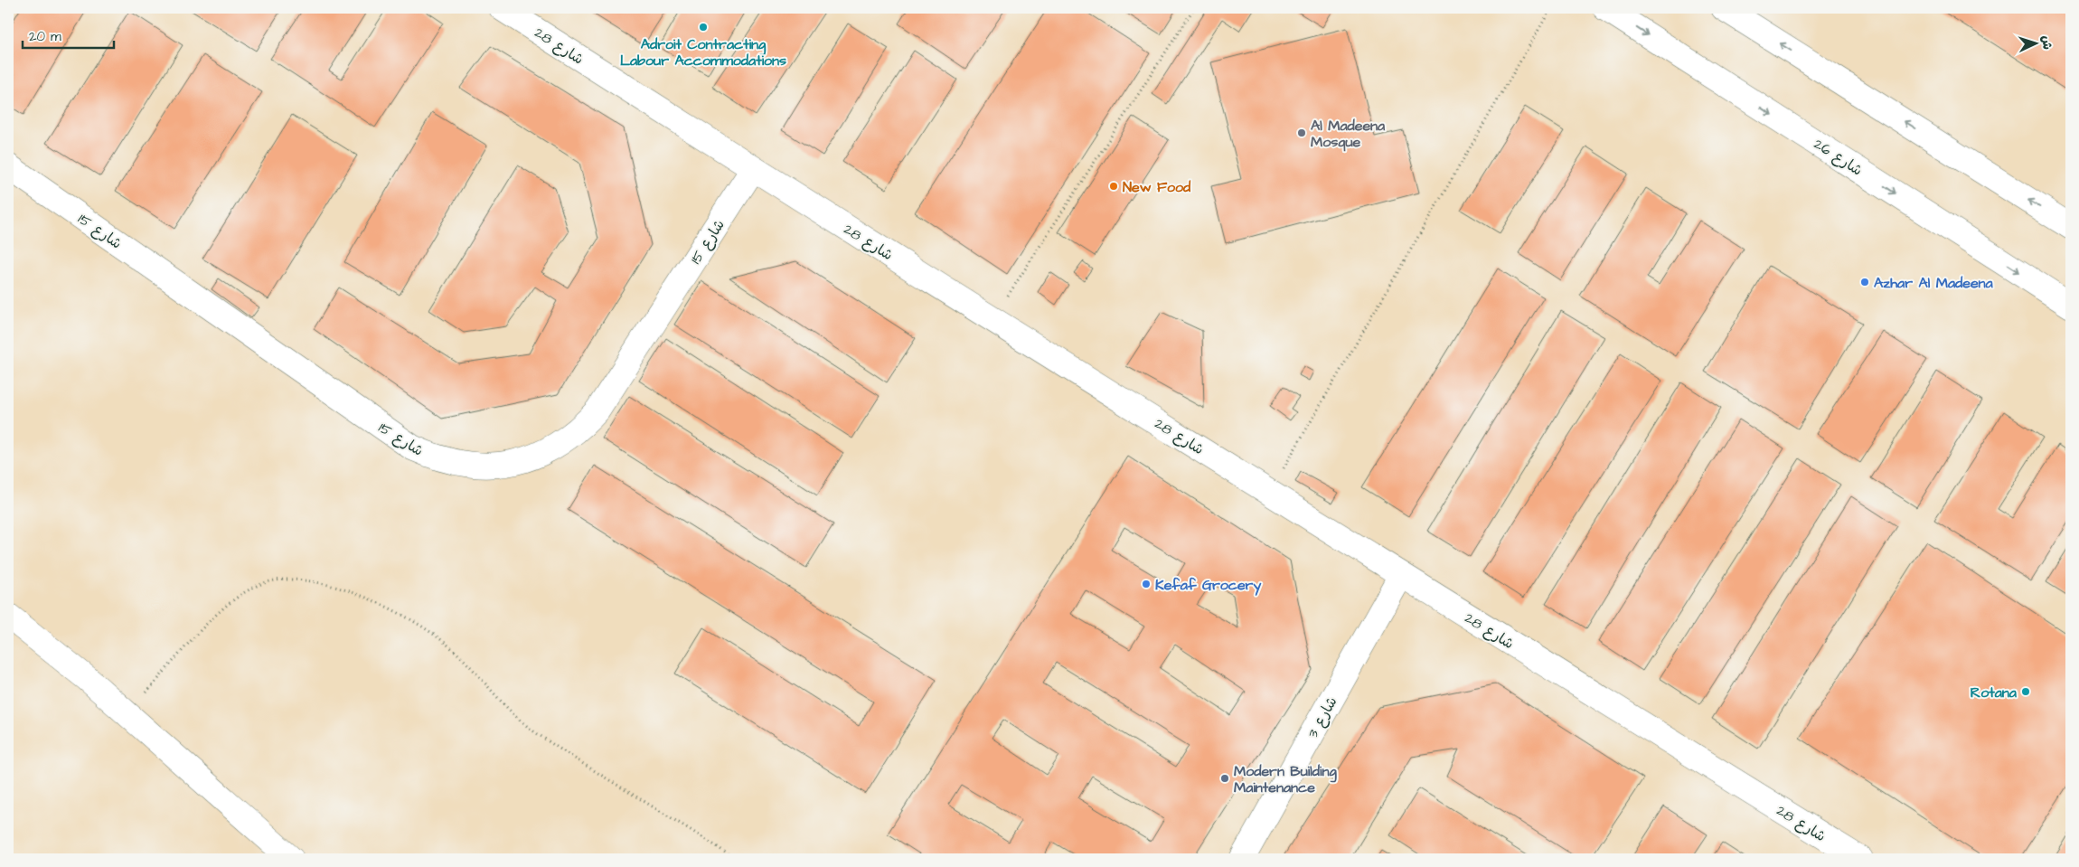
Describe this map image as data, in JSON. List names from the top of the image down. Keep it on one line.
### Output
{"streets":{"street":["شارع 28","شارع 26","شارع 15","شارع 3"]},"crossings":[["شارع 28","شارع 15"],["شارع 28","شارع 3"]],"places":["Adroit Contracting Labour Accommodations","Al Madeena Mosque","New Food","Azhar Al Madeena","Kefaf Grocery","Rotana","Modern Building Maintenance"],"scale_bar":"20 m","north":"right"}
